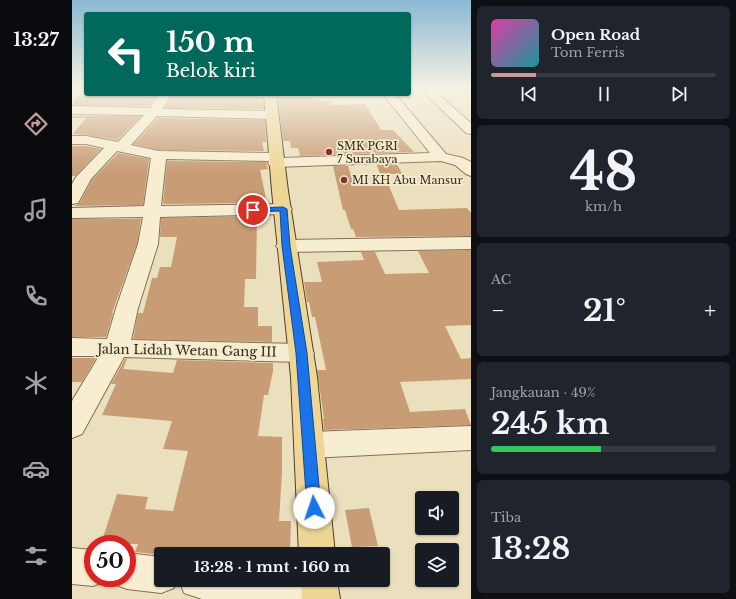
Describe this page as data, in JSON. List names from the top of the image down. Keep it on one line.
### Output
{"streets":{"street":["Jalan Lidah Wetan Gang III"]},"places":["SMK PGRI 7 Surabaya","MI KH Abu Mansur"],"page":{"tabs":"13:27","turn":["150 m","Belok kiri"],"song":["Open Road","Tom Ferris"],"tile":[["48","km/h"],"AC",["Jangkauan · 49%","245 km"],["Tiba","13:28"]],"heat":["−","21°","+"],"limit":"50","trip":"13:28 · 1 mnt · 160 m"}}
